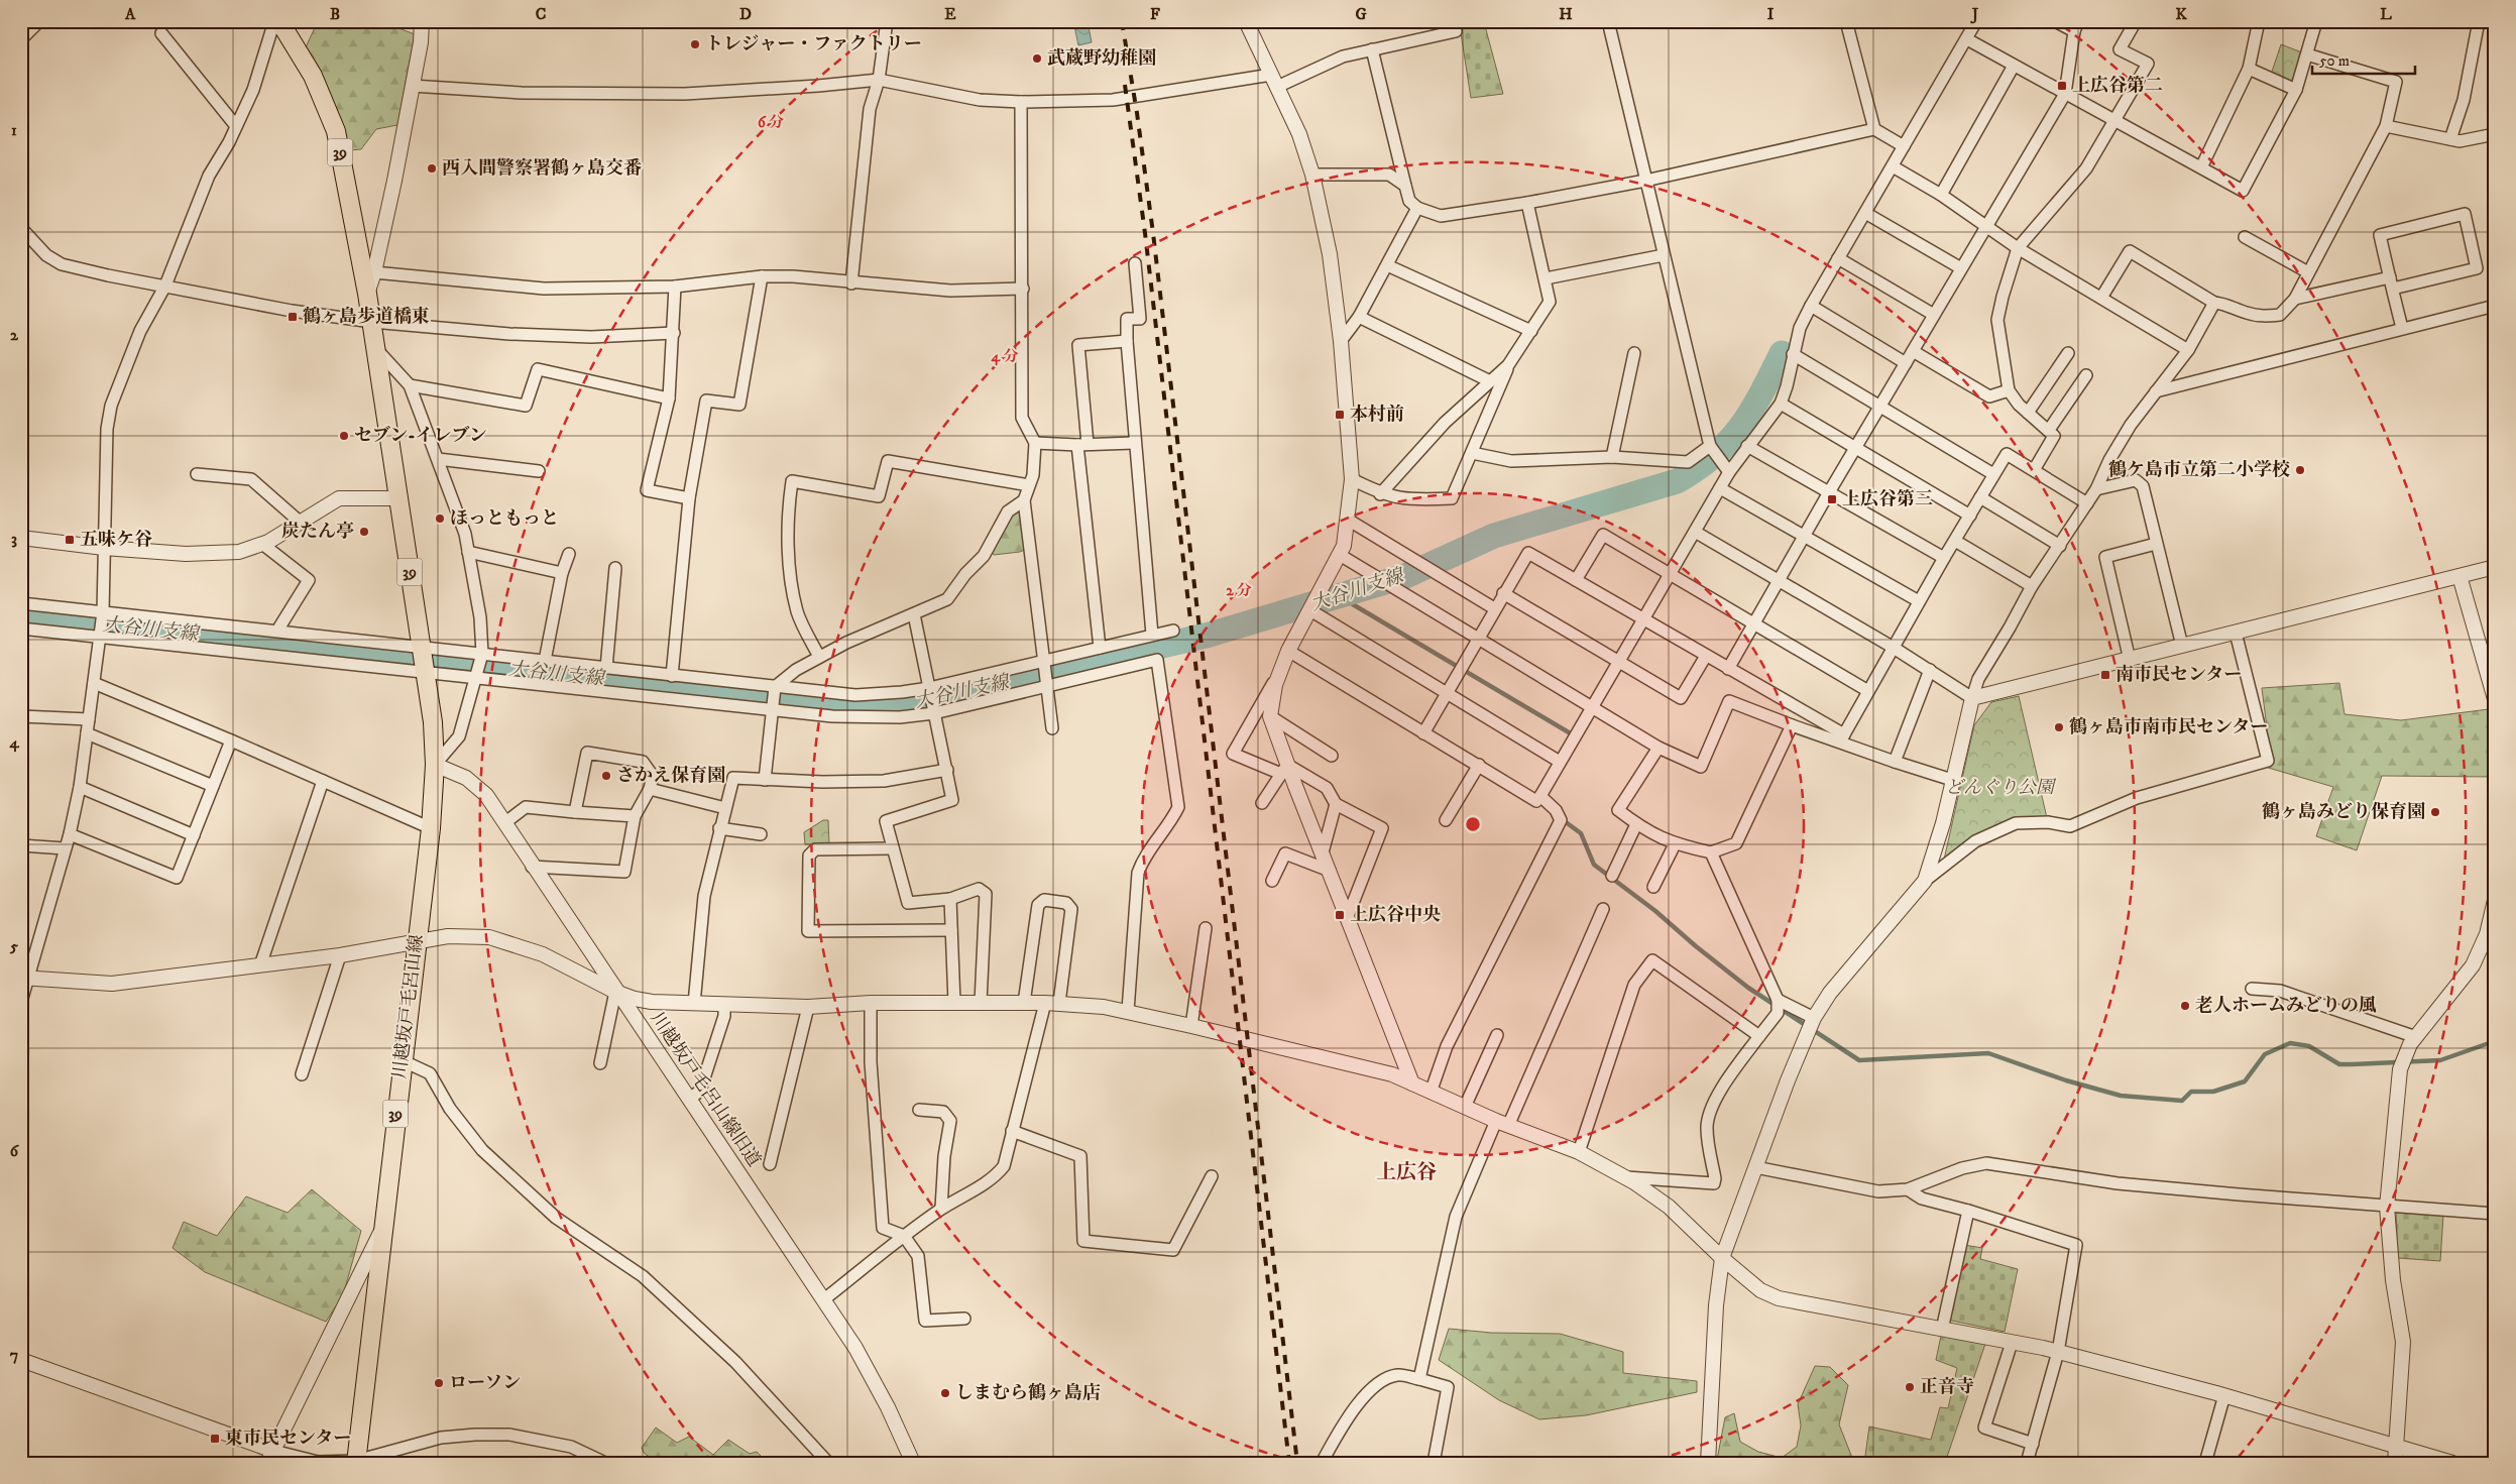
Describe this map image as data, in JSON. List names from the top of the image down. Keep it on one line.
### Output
{"streets":{"main road":["39","川越坂戸毛呂山線"],"street":["川越坂戸毛呂山線旧道"]},"crossings":[["39","川越坂戸毛呂山線"],["川越坂戸毛呂山線","川越坂戸毛呂山線旧道"]],"districts":["上広谷"],"water":["大谷川支線"],"parks":["どんぐり公園"],"places":{"other":["トレジャー・ファクトリー","武蔵野幼稚園","西入間警察署鶴ヶ島交番","セブン-イレブン","鶴ケ島市立第二小学校","ほっともっと","炭たん亭","鶴ヶ島市南市民センター","さかえ保育園","鶴ヶ島みどり保育園","老人ホームみどりの風","ローソン","正音寺","しまむら鶴ヶ島店"],"transit":["上広谷第二","鶴ヶ島歩道橋東","本村前","上広谷第三","五味ケ谷","南市民センター","上広谷中央","東市民センター"]},"scale_bar":"50 m","grid":{"columns":["A","B","C","D","E","F","G","H","I","J","K","L"],"rows":["1","2","3","4","5","6","7"]},"rings":["6 分","4 分","2 分"]}
